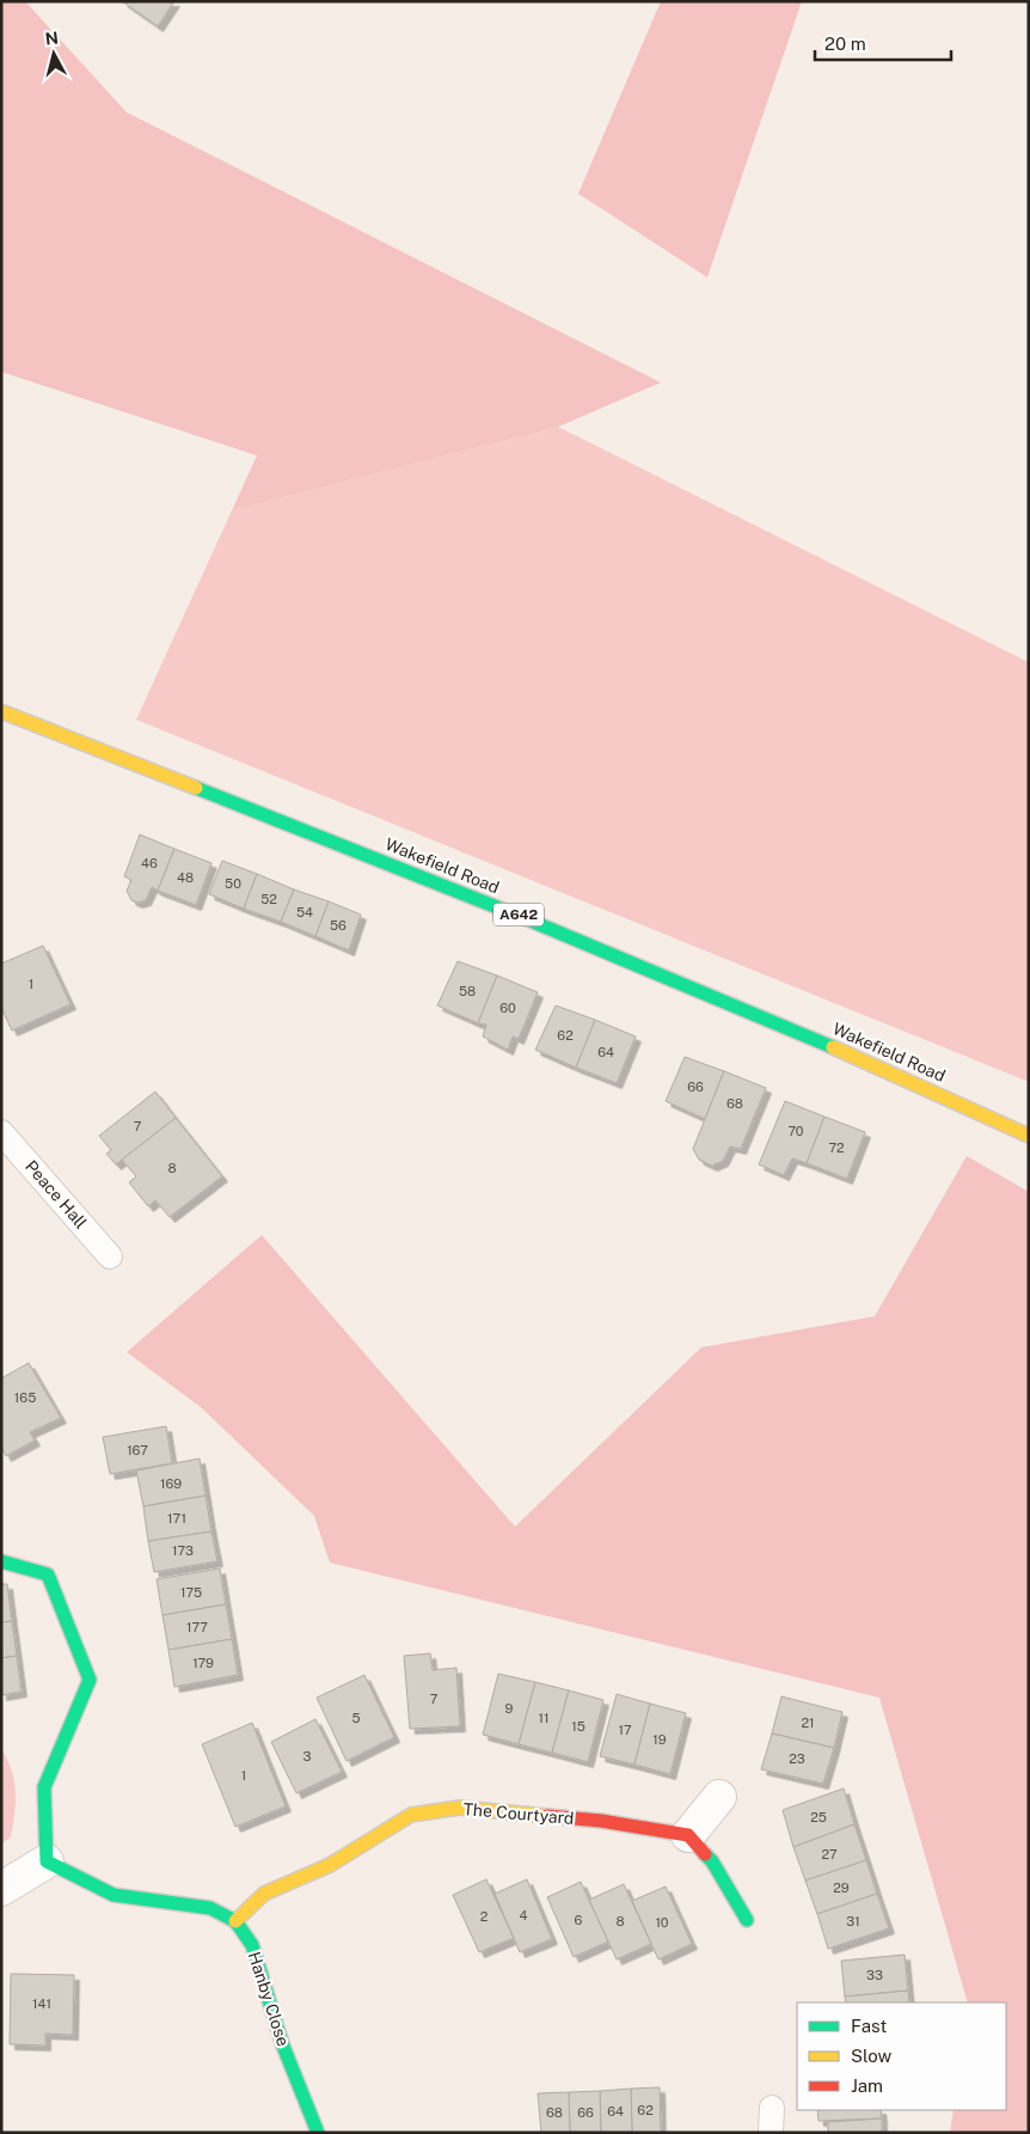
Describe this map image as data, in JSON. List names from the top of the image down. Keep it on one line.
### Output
{"streets":{"main road":["Wakefield Road","A642","The Courtyard","Hanby Close"],"lane":["Peace Hall"]},"crossings":[["The Courtyard","Hanby Close"]],"house_numbers":["46","48","50","52","54","56","1","58","60","62","64","66","68","7","70","72","8","165","167","169","171","173","175","177","179","7","9","5","11","21","15","17","19","3","23","1","25","27","29","4","2","6","8","31","10","33","141","62","64","68","66"],"legend":["Fast","Slow","Jam"],"scale_bar":"20 m","north":"top"}
